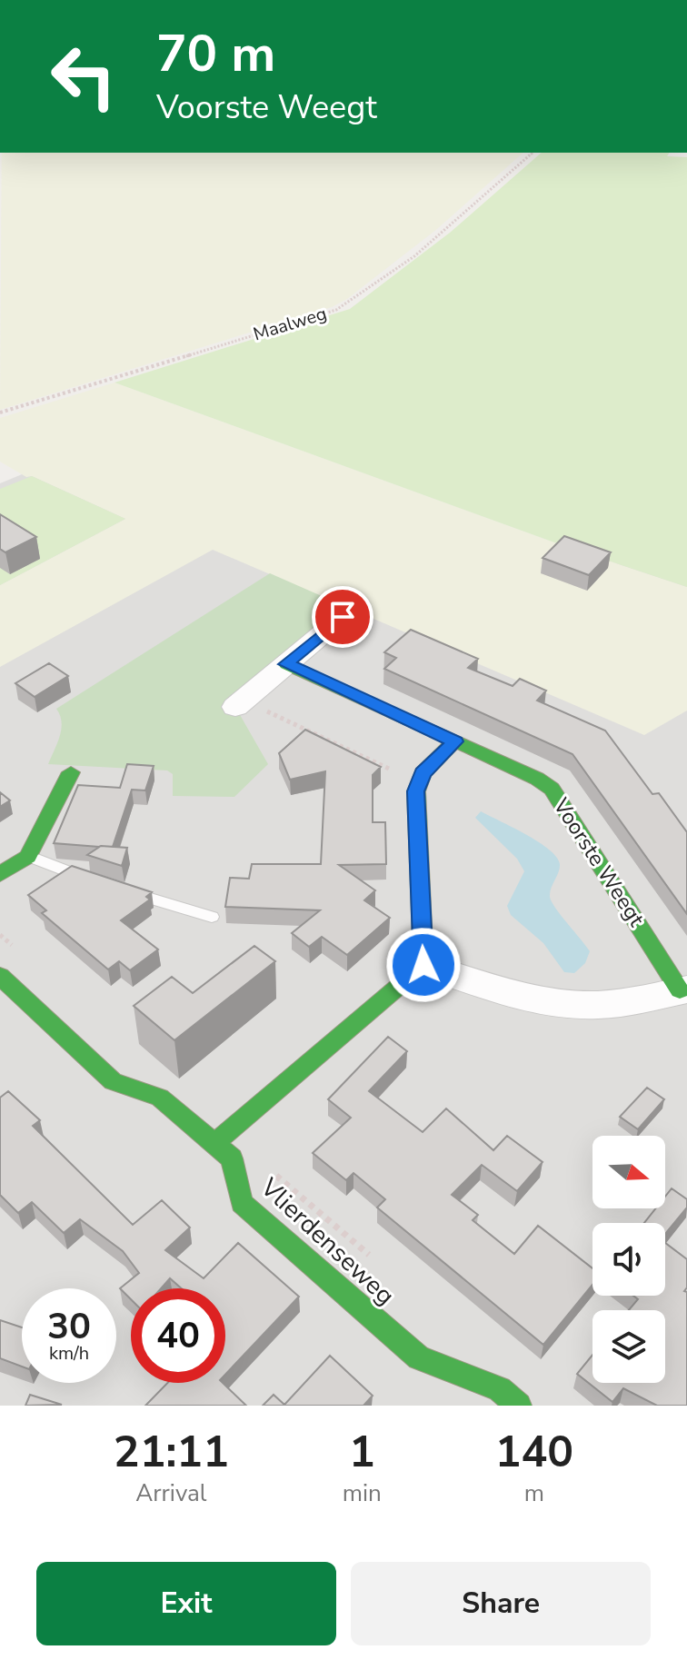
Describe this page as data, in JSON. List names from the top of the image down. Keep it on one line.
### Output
{"streets":{"street":["Voorste Weegt","Vlierdenseweg"],"path":["Maalweg"]},"north":"right","page":{"turn":["70 m","Voorste Weegt"],"speed":"30 km/h","limit":"40","eta":["21:11","Arrival","1","min","140","m"],"buttons":["Exit","Share"]}}
